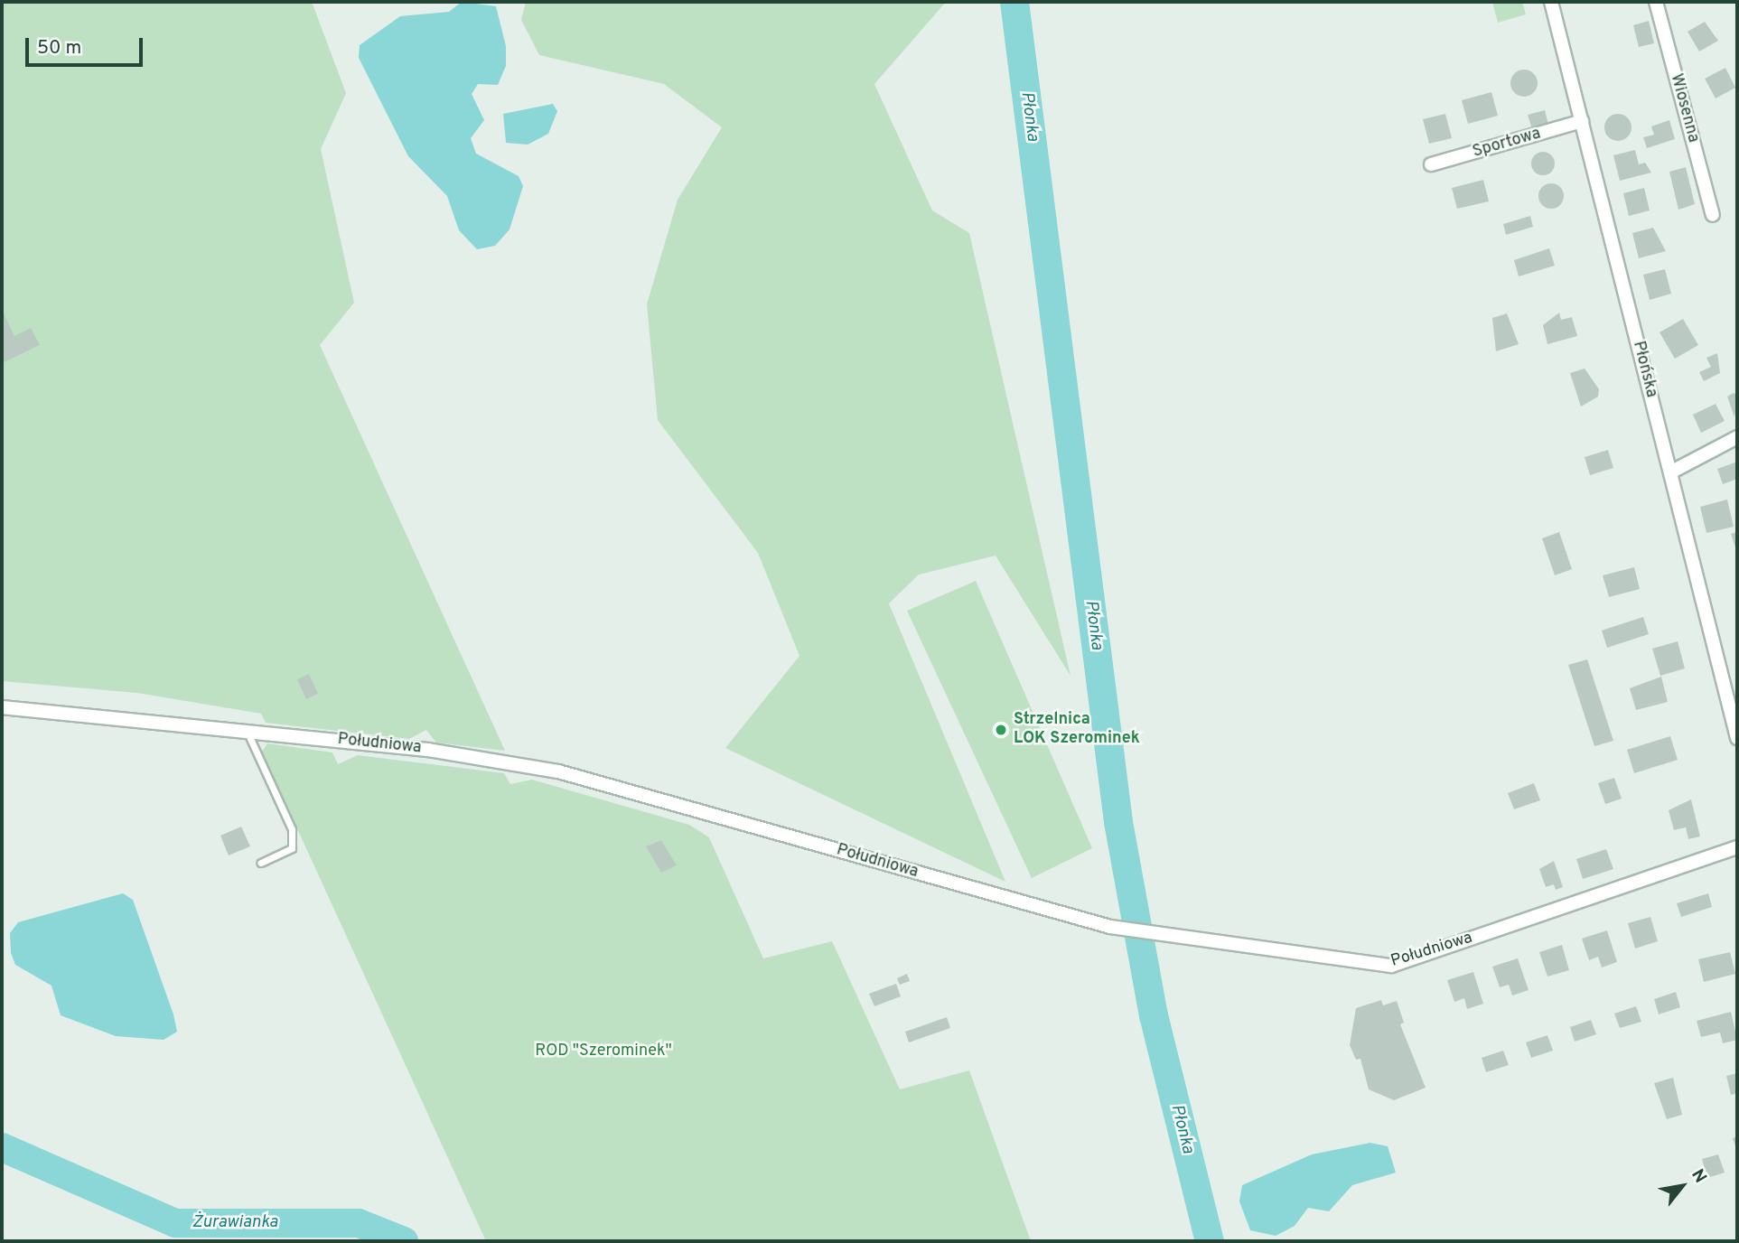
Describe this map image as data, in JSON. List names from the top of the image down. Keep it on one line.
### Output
{"streets":{"street":["Wiosenna","Sportowa","Płońska","Południowa"]},"crossings":[["Sportowa","Płońska"]],"water":["Płonka","Żurawianka"],"parks":["ROD \"Szerominek\""],"places":["Strzelnica LOK Szerominek"],"scale_bar":"50 m","north":"top right"}
